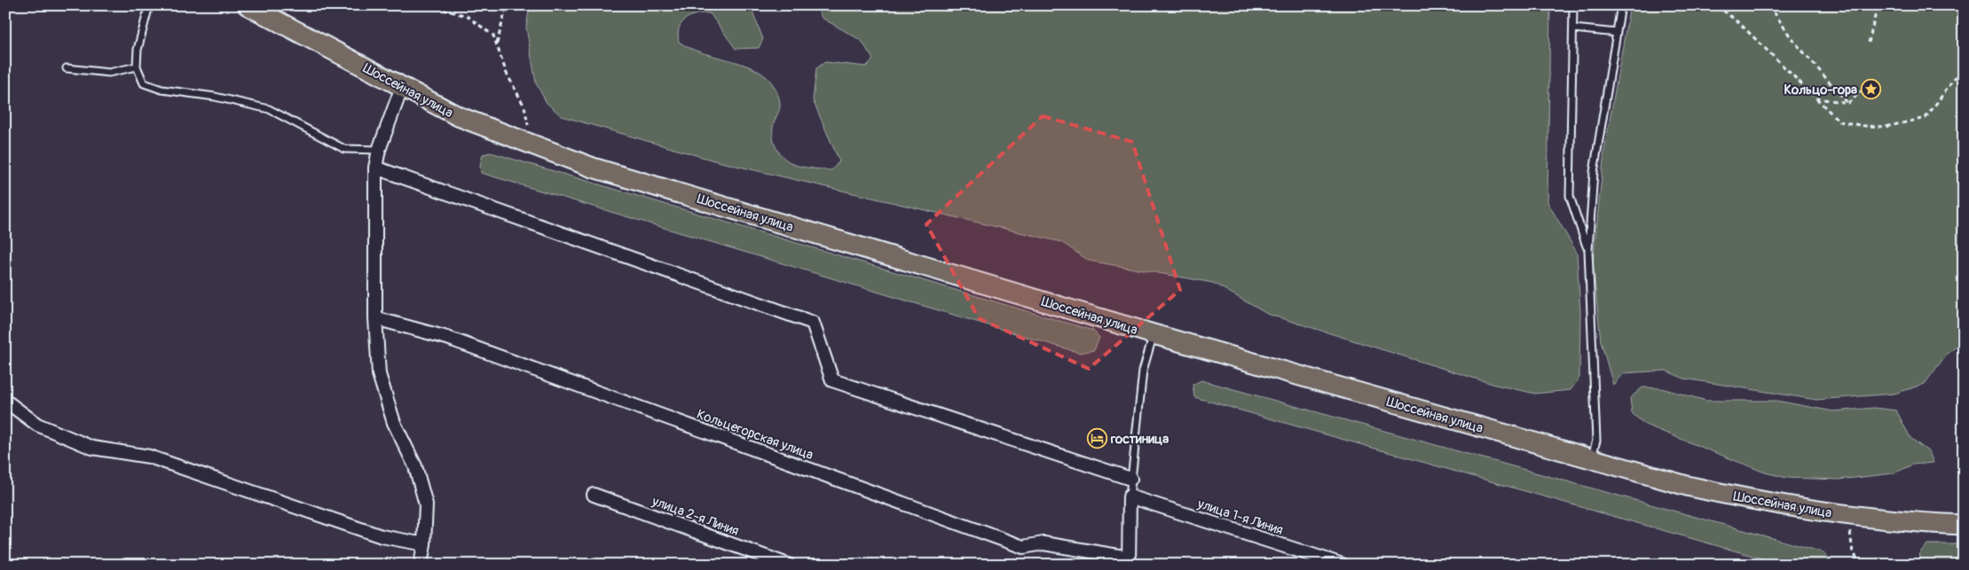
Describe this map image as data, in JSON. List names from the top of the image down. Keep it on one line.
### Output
{"streets":{"main road":["Шоссейная улица"],"street":["Кольцегорская улица","улица 2-я Линия","улица 1-я Линия"]},"places":{"place":["Кольцо-гора"],"hotel":["гостиница"]}}
